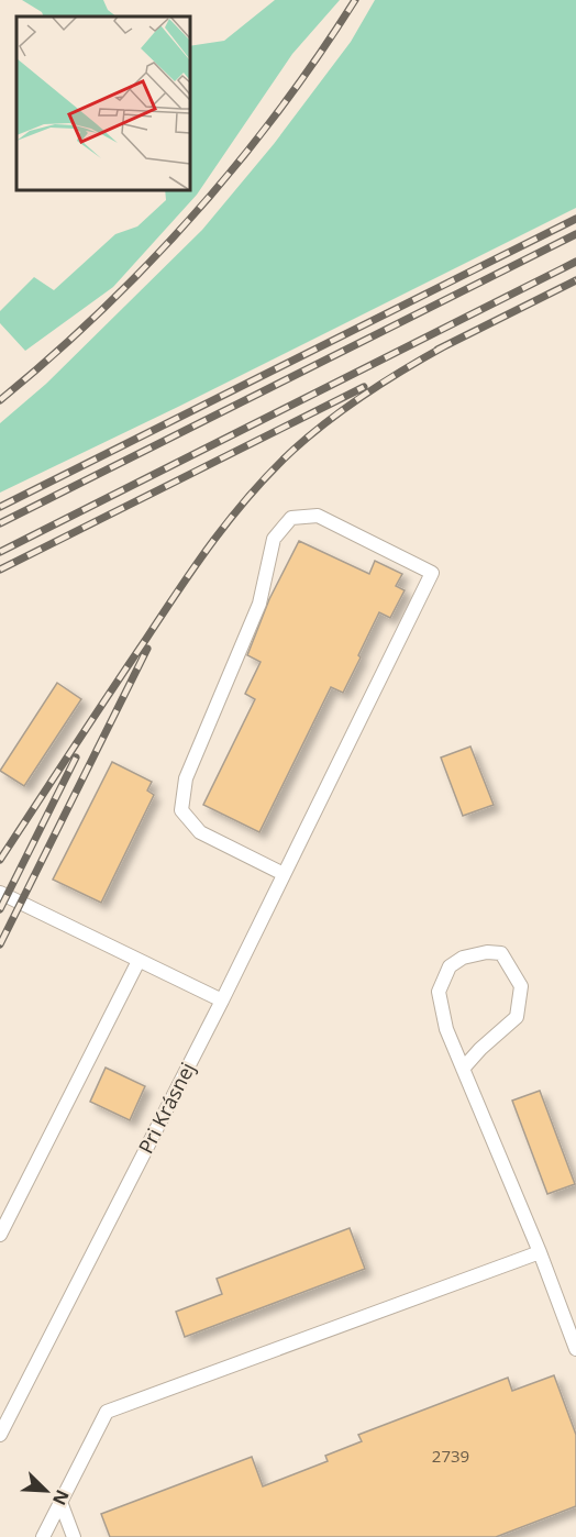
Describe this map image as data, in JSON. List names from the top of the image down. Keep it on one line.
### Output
{"streets":{"lane":["Pri Krásnej"]},"house_numbers":["2739"],"north":"bottom right"}
